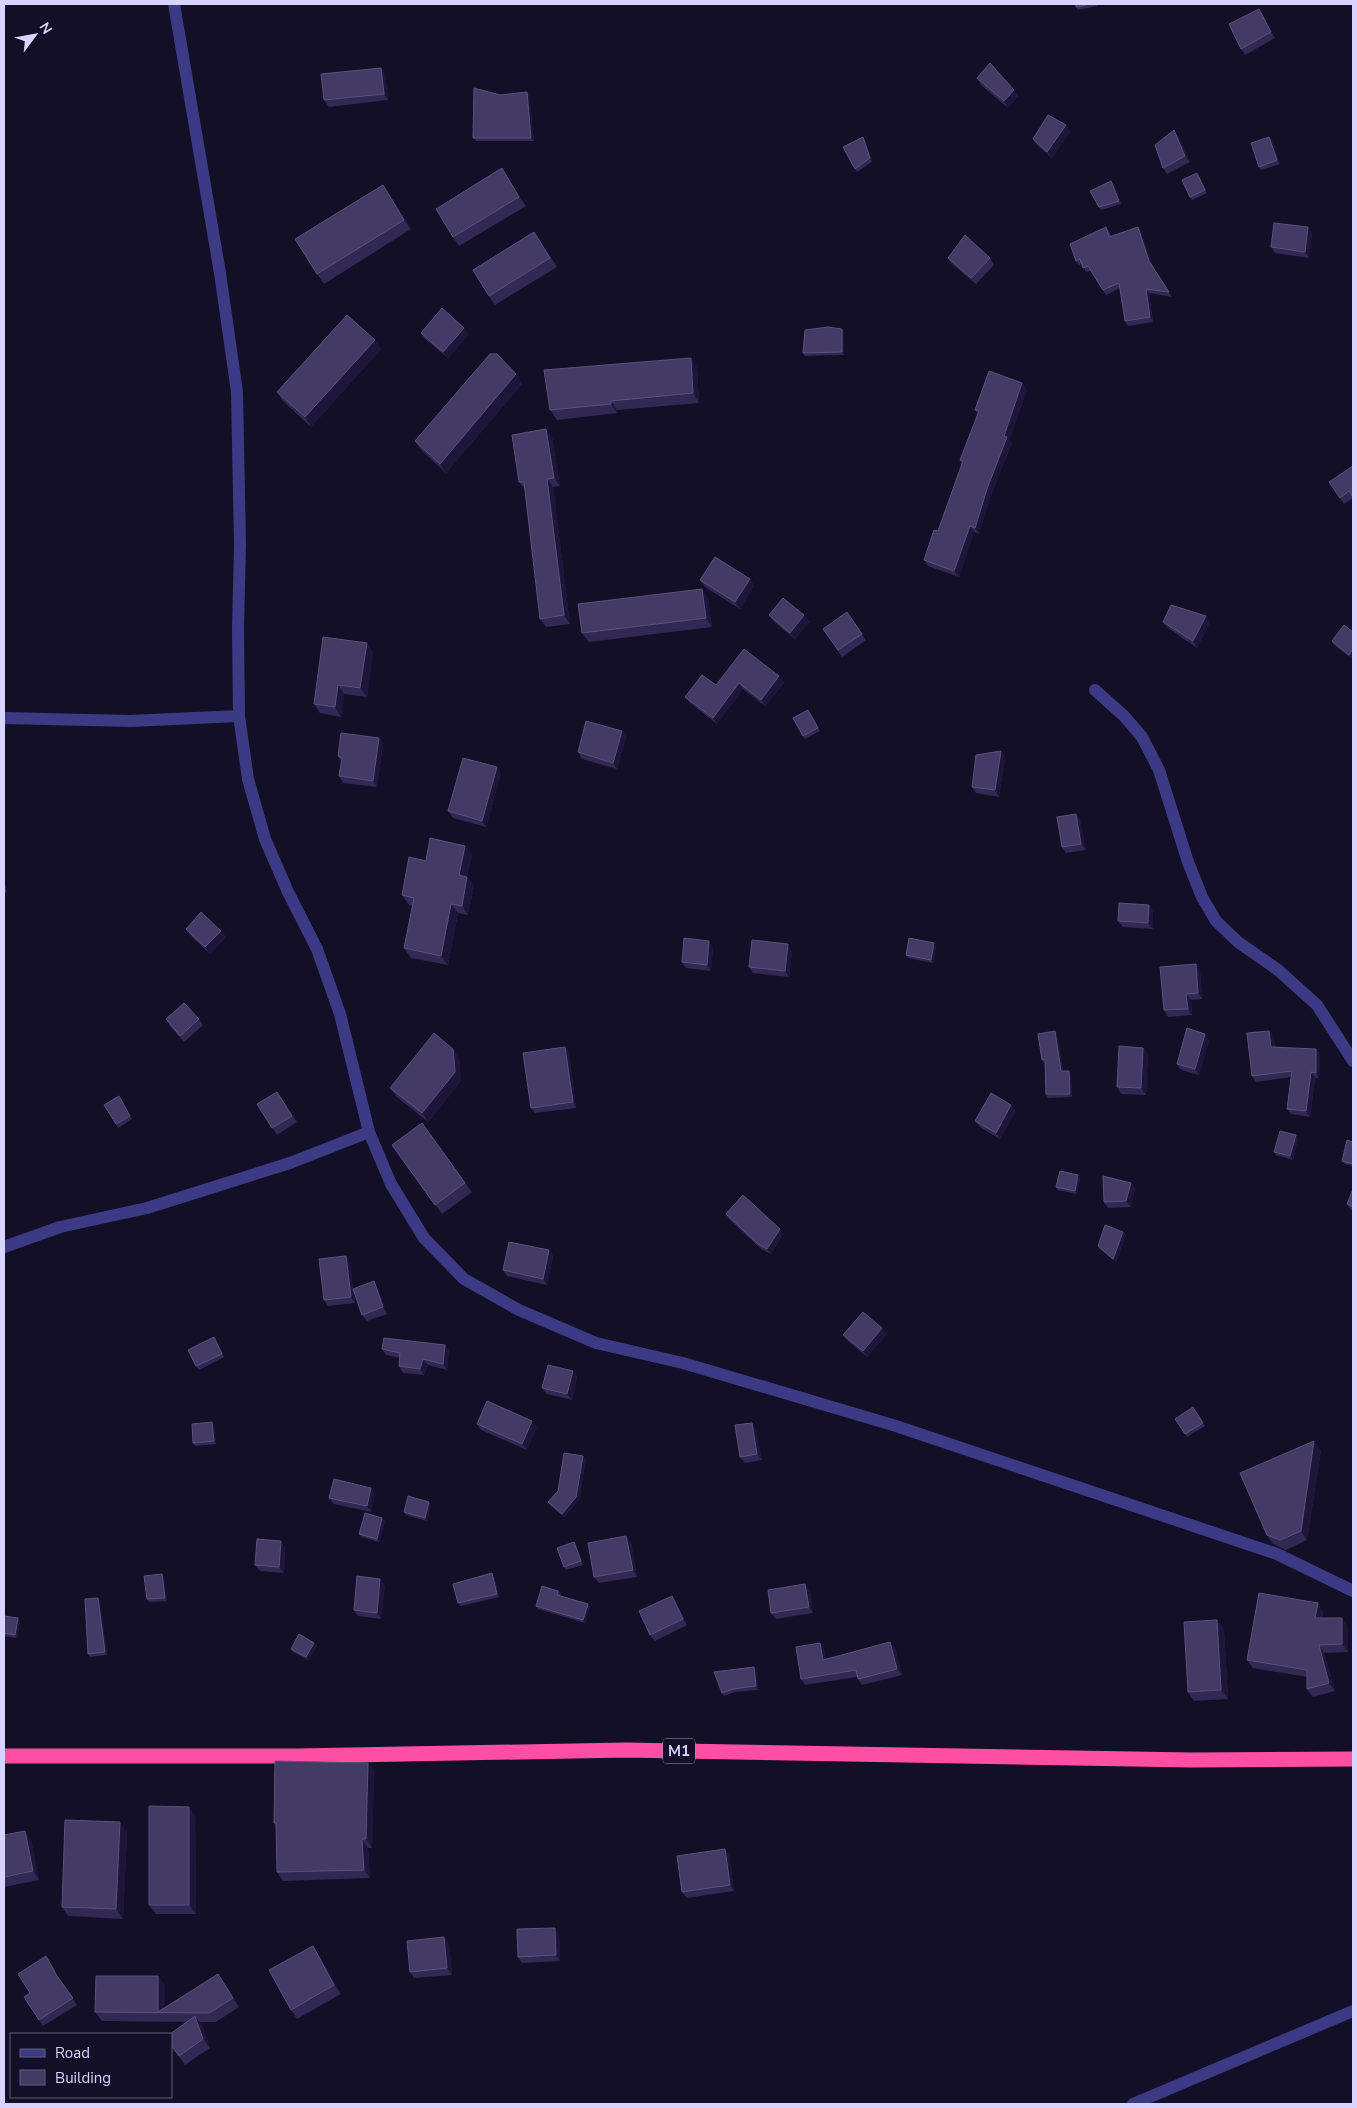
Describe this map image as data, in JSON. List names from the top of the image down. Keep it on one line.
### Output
{"streets":{"highway":["M1"]},"legend":["Road","Building"],"north":"top right"}
